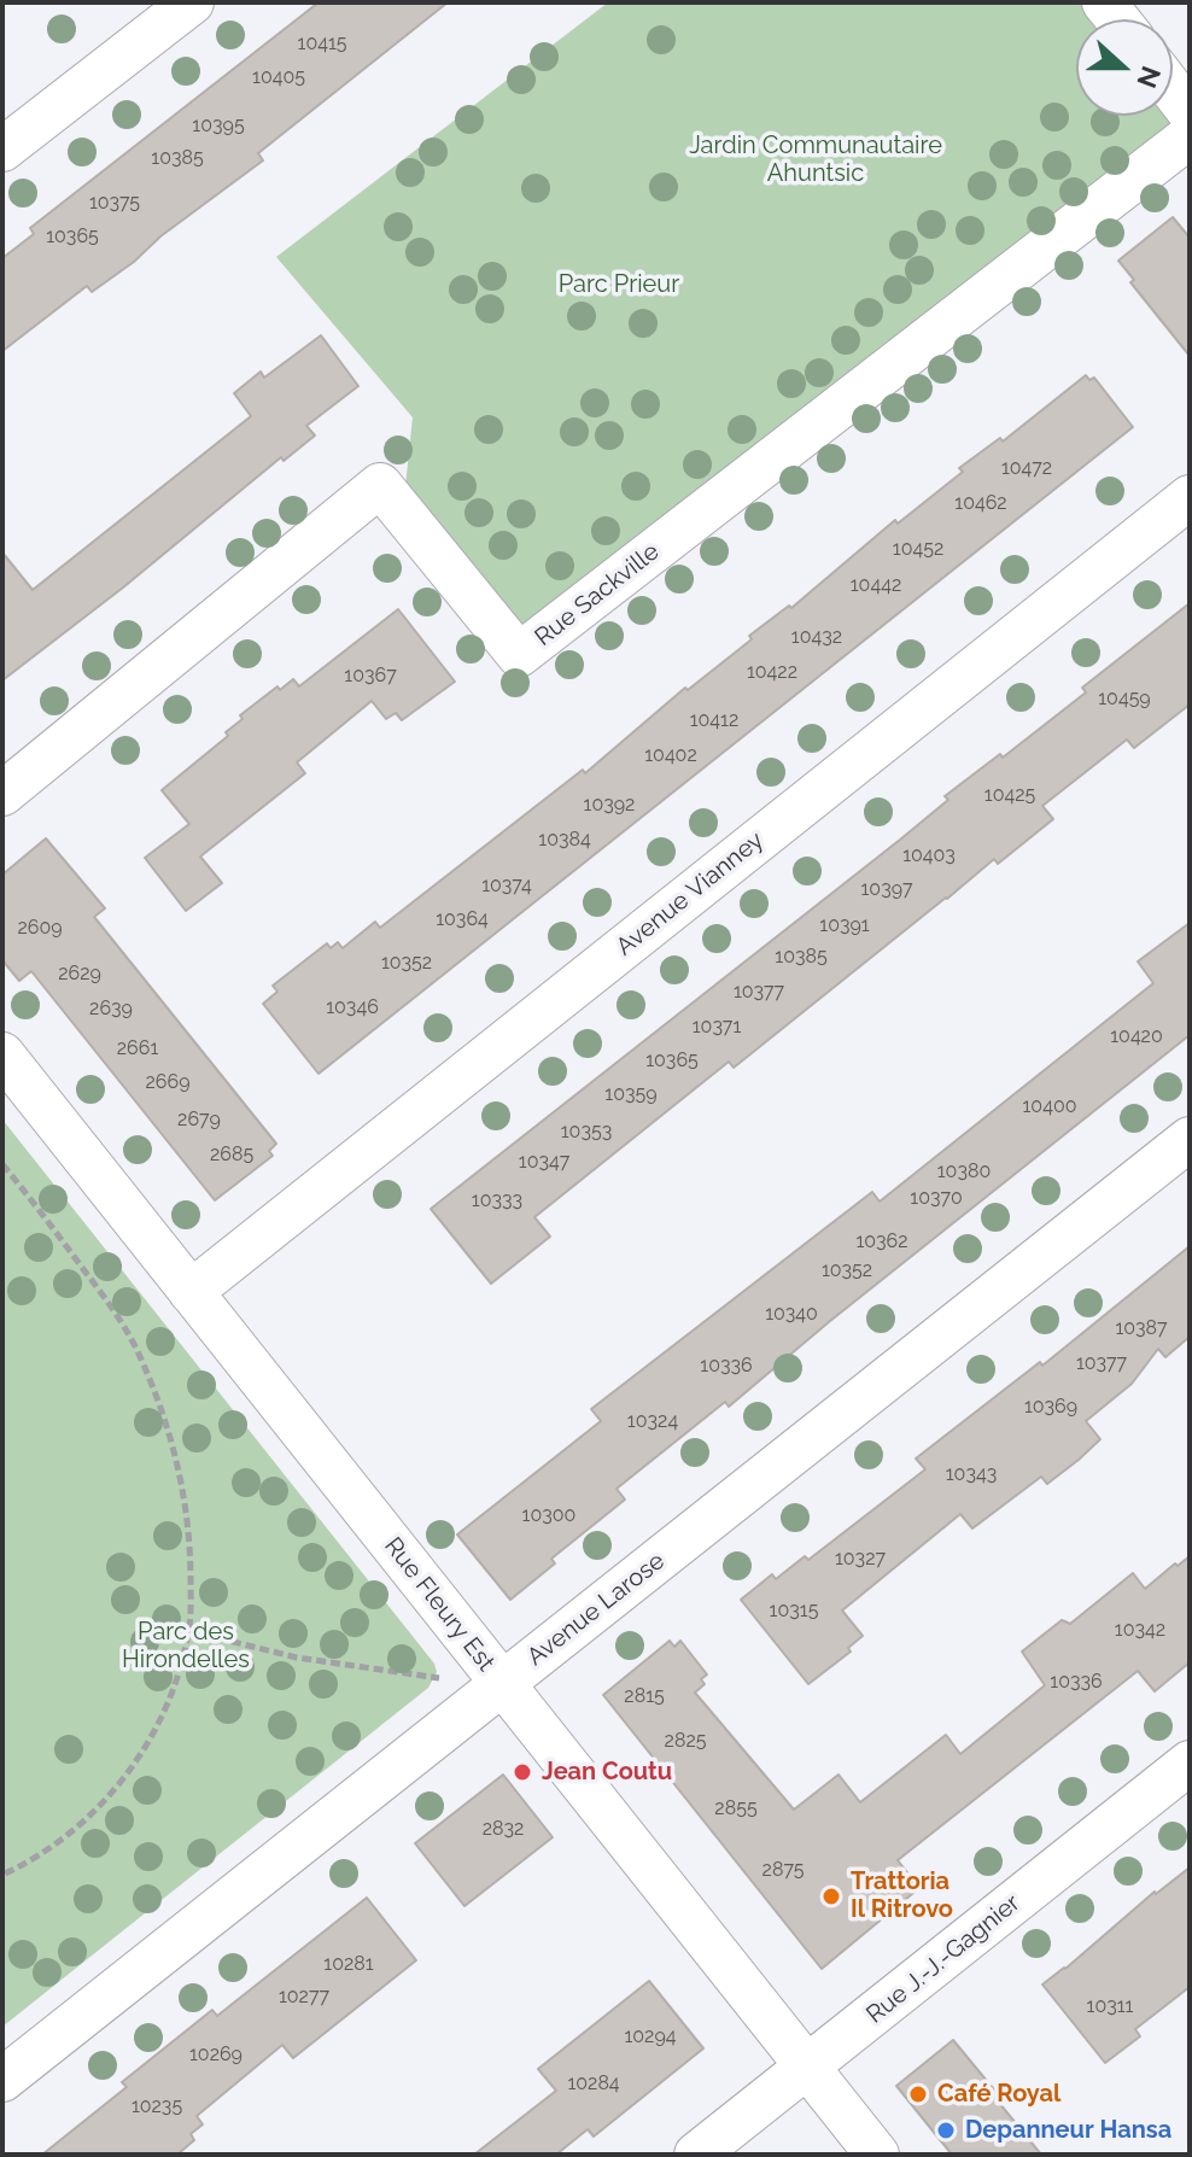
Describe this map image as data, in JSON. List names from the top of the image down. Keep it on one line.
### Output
{"streets":{"street":["Rue Sackville","Avenue Vianney","Rue Fleury Est","Avenue Larose","Rue J.-J.-Gagnier"]},"crossings":[["Avenue Vianney","Rue Fleury Est"],["Rue Fleury Est","Avenue Larose"],["Rue Fleury Est","Rue J.-J.-Gagnier"]],"parks":["Jardin Communautaire Ahuntsic","Parc Prieur","Parc des Hirondelles"],"places":["Jean Coutu","Trattoria Il Ritrovo","Café Royal","Depanneur Hansa"],"house_numbers":["10415","10405","10395","10385","10375","10365","10472","10462","10452","10442","10432","10422","10367","10459","10412","10402","10425","10392","10384","10403","10374","10397","10364","10391","2609","10385","10352","2629","10377","10346","2639","10371","10420","2661","10365","2669","10359","10400","2679","10353","2685","10347","10380","10370","10333","10362","10352","10340","10387","10377","10336","10369","10324","10343","10300","10327","10315","10342","10336","2815","2825","2855","2832","2875","10281","10277","10311","10294","10269","10284","10235"],"north":"right"}
